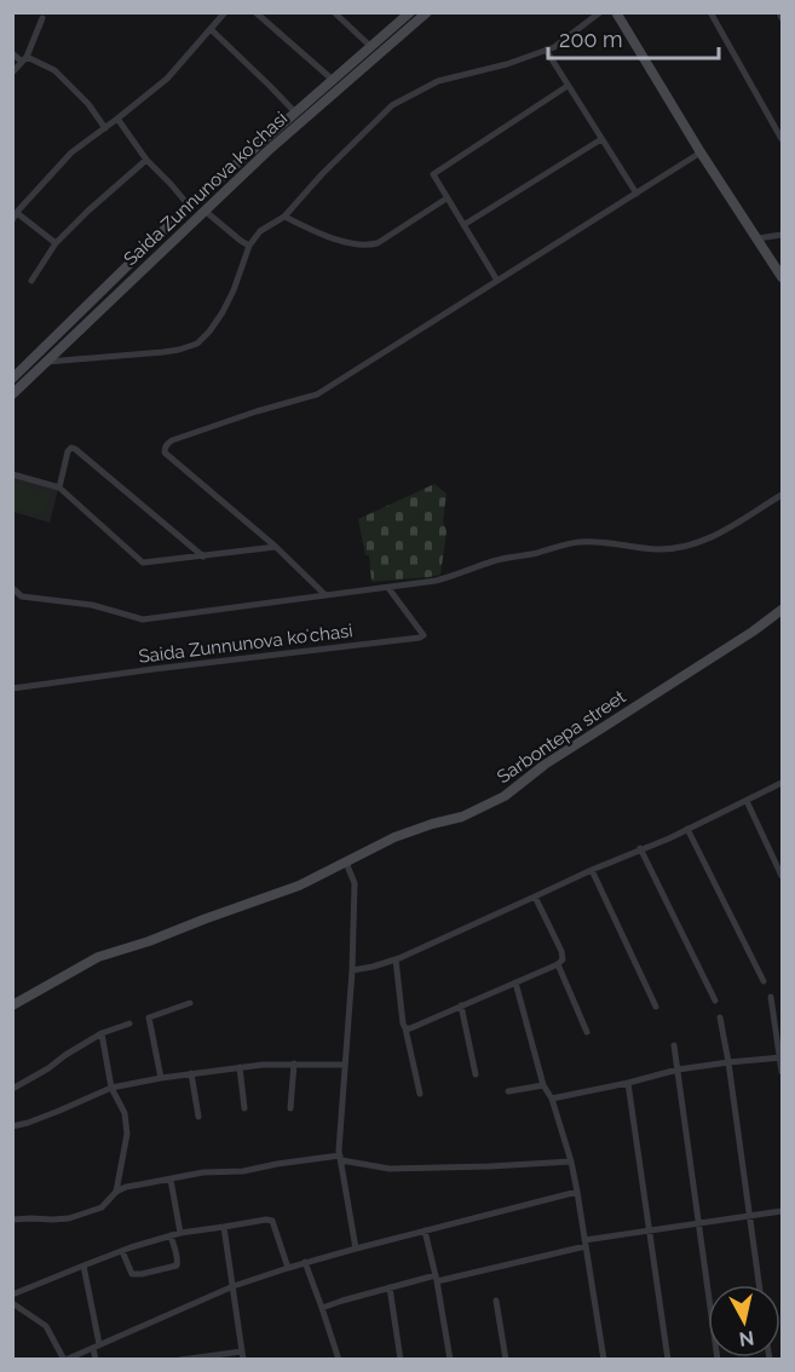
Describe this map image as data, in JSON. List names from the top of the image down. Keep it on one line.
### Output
{"streets":{"street":["Saida Zunnunova ko'chasi","Saida Zunnunova koʻchasi","Sarbontepa street"]},"scale_bar":"200 m","north":"bottom"}
